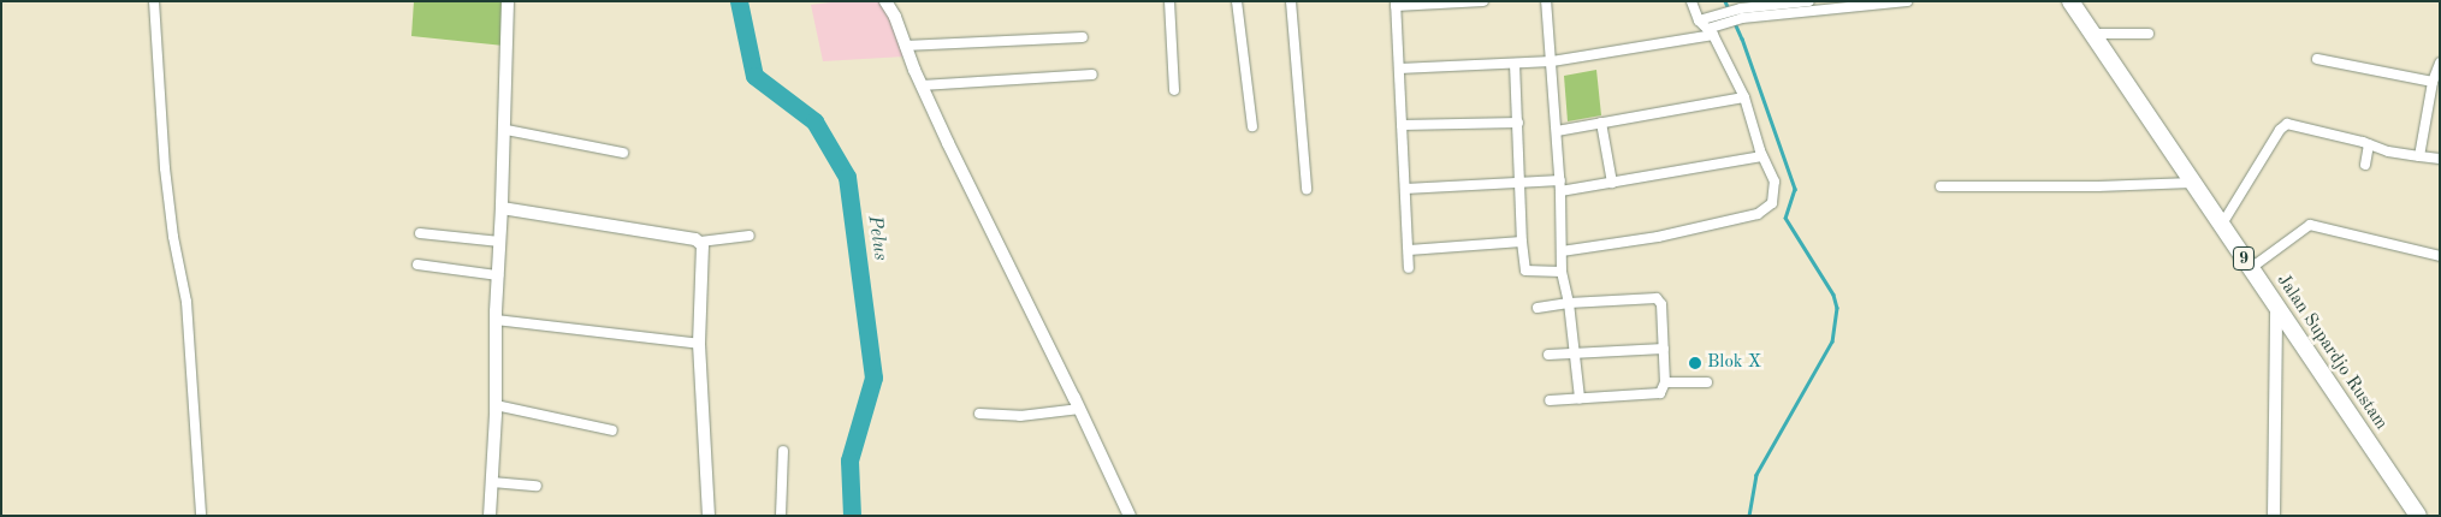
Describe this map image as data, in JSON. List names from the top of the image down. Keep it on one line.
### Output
{"streets":{"highway":["9","Jalan Supardjo Rustam"]},"water":["Pelus"],"places":["Blok X"]}
